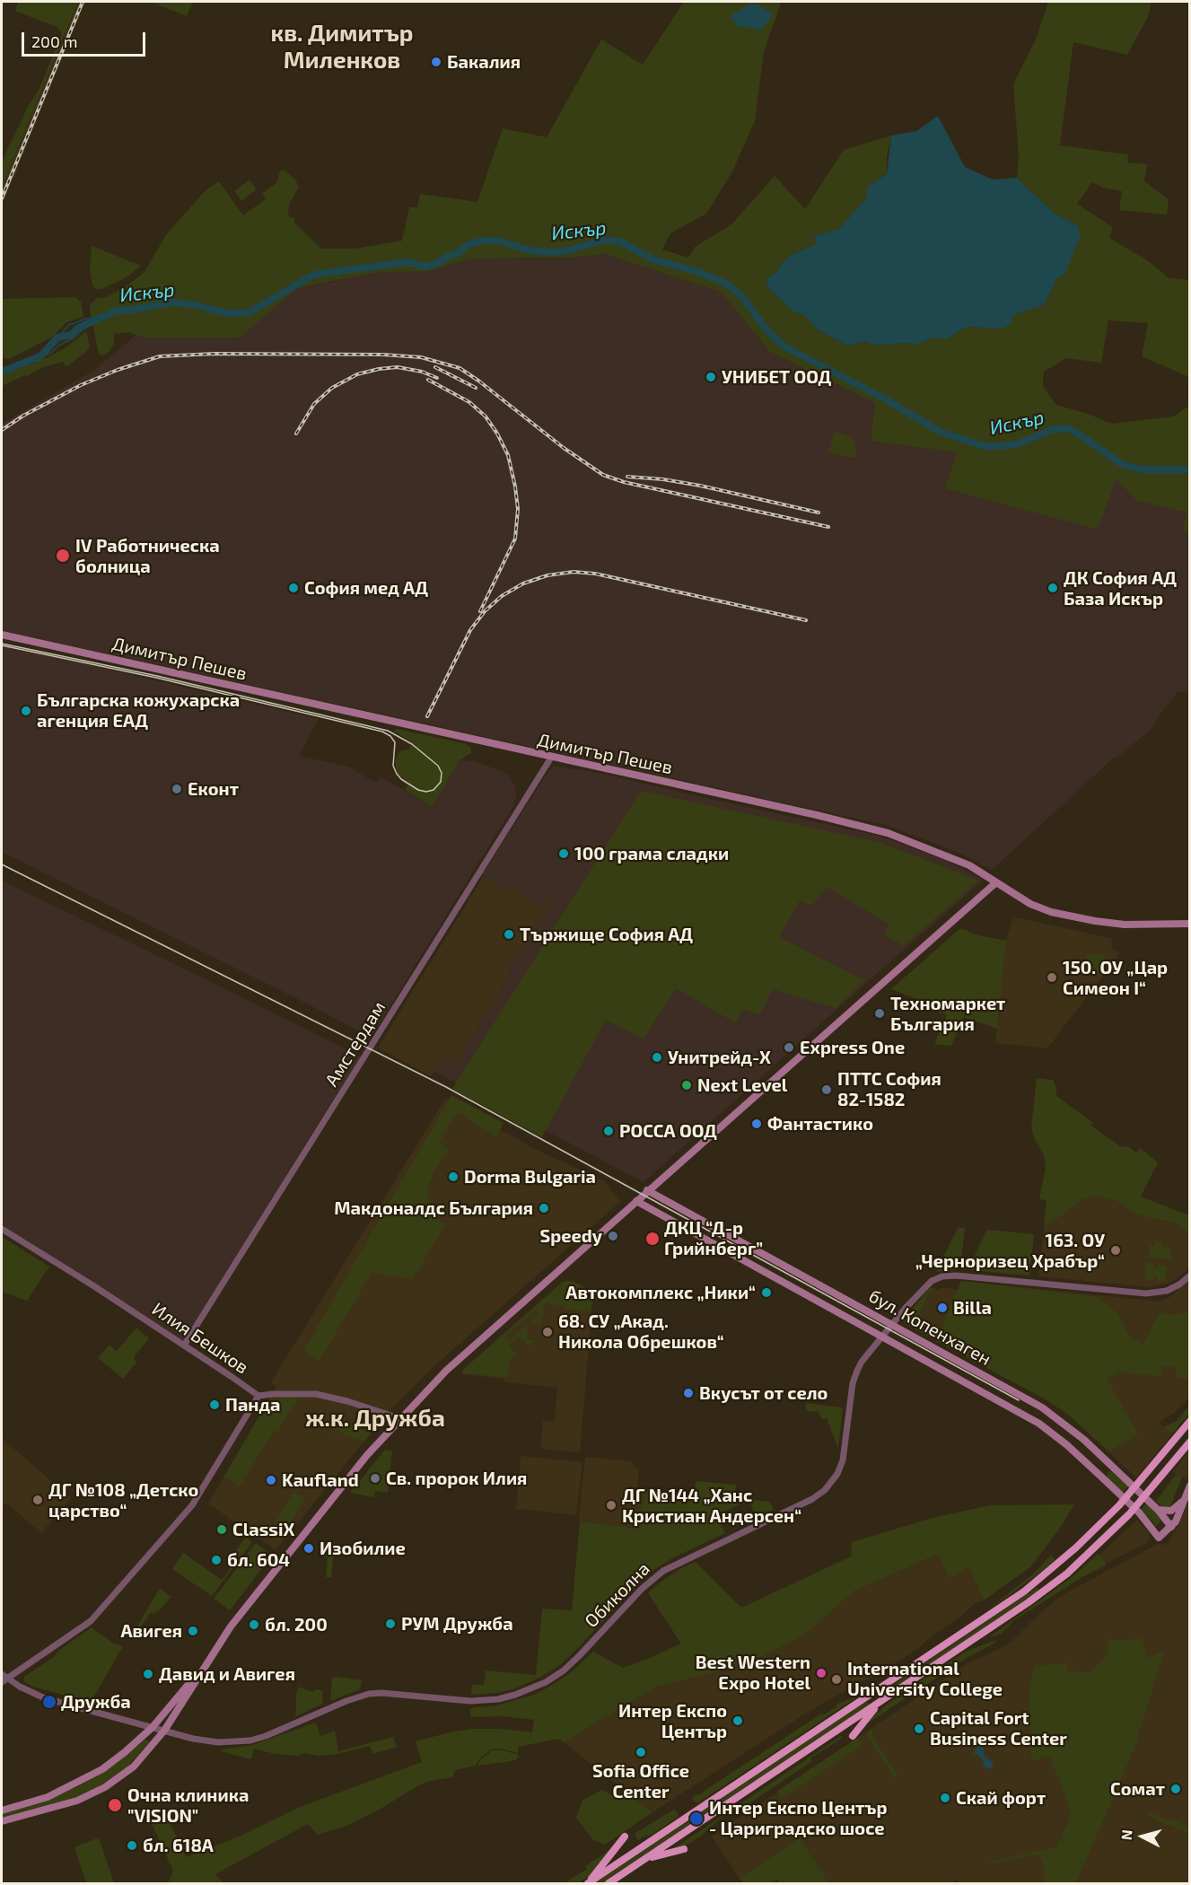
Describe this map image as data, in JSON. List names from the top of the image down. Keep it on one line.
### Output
{"streets":{"main road":["Димитър Пешев","бул. Копенхаген"],"street":["Амстердам","Илия Бешков","Обиколна"]},"crossings":[["Димитър Пешев","Амстердам"],["Амстердам","Илия Бешков"],["бул. Копенхаген","Обиколна"]],"districts":["кв. Димитър Миленков","ж.к. Дружба"],"water":["Искър"],"places":["Бакалия","УНИБЕТ ООД","IV Работническа болница","София мед АД","ДК София АД База Искър","Българска кожухарска агенция ЕАД","Еконт","100 грама сладки","Тържище София АД","150. ОУ „Цар Симеон I“","Техномаркет България","Express One","Унитрейд-Х","Next Level","ПТТС София 82-1582","Фантастико","РОССА ООД","Dorma Bulgaria","Макдоналдс България","Speedy","ДКЦ “Д-р Грийнберг”","163. ОУ „Черноризец Храбър“","Автокомплекс „Ники“","Billa","68. СУ „Акад. Никола Обрешков“","Вкусът от село","Панда","Св. пророк Илия","Kaufland","ДГ №108 „Детско царство“","ДГ №144 „Ханс Кристиан Андерсен“","ClassiX","Изобилие","бл. 604","РУМ Дружба","бл. 200","Авигея","Best Western Expo Hotel","Давид и Авигея","International University College","Дружба","Интер Експо Център","Capital Fort Business Center","Sofia Office Center","Сомат","Скай форт","Очна клиника \"VISION\"","Интер Експо Център - Цариградско шосе","бл. 618А"],"scale_bar":"200 m","north":"left"}
